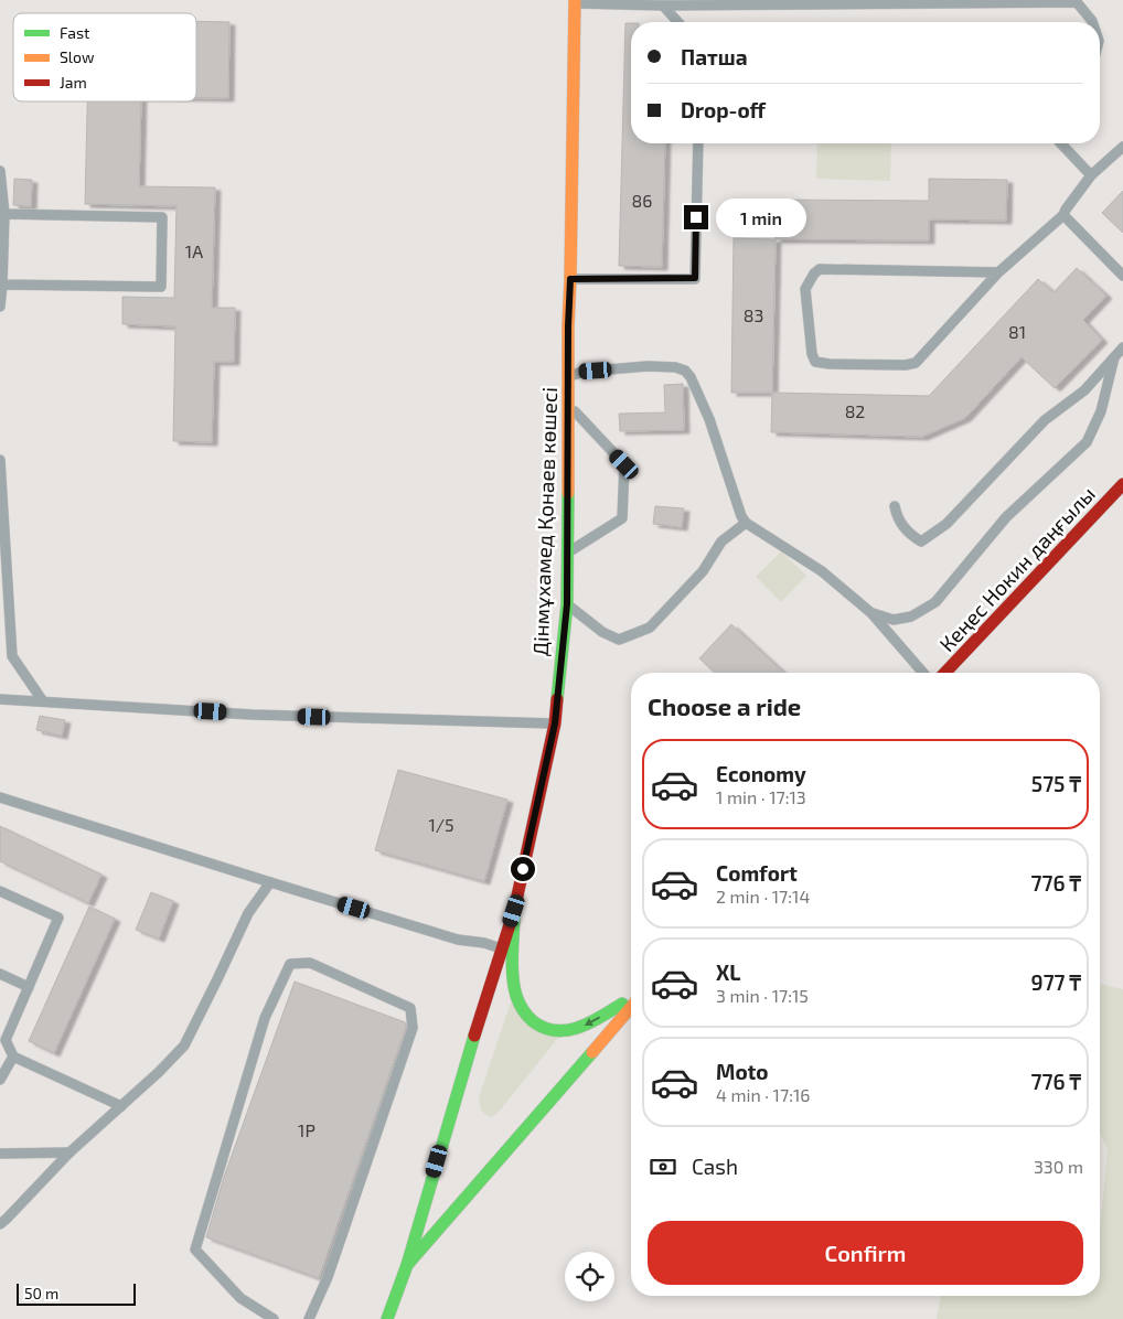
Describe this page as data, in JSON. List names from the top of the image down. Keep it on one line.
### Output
{"streets":{"main road":["Дінмұхамед Қонаев көшесі","Кеңес Нокин даңғылы"]},"house_numbers":["86","1А","83","81","82","1/5","1Р"],"legend":["Fast","Slow","Jam"],"scale_bar":"50 m","page":{"banner":["Патша","Drop-off"],"bubble":"1 min","heading":"Choose a ride","list":[{"name":"Economy","note":"1 min · 17:13","value":"575 ₸"},{"name":"Comfort","note":"2 min · 17:14","value":"776 ₸"},{"name":"XL","note":"3 min · 17:15","value":"977 ₸"},{"name":"Moto","note":"4 min · 17:16","value":"776 ₸"}],"pay":["Cash","330 m"],"buttons":"Confirm","scale":"50 m"}}
